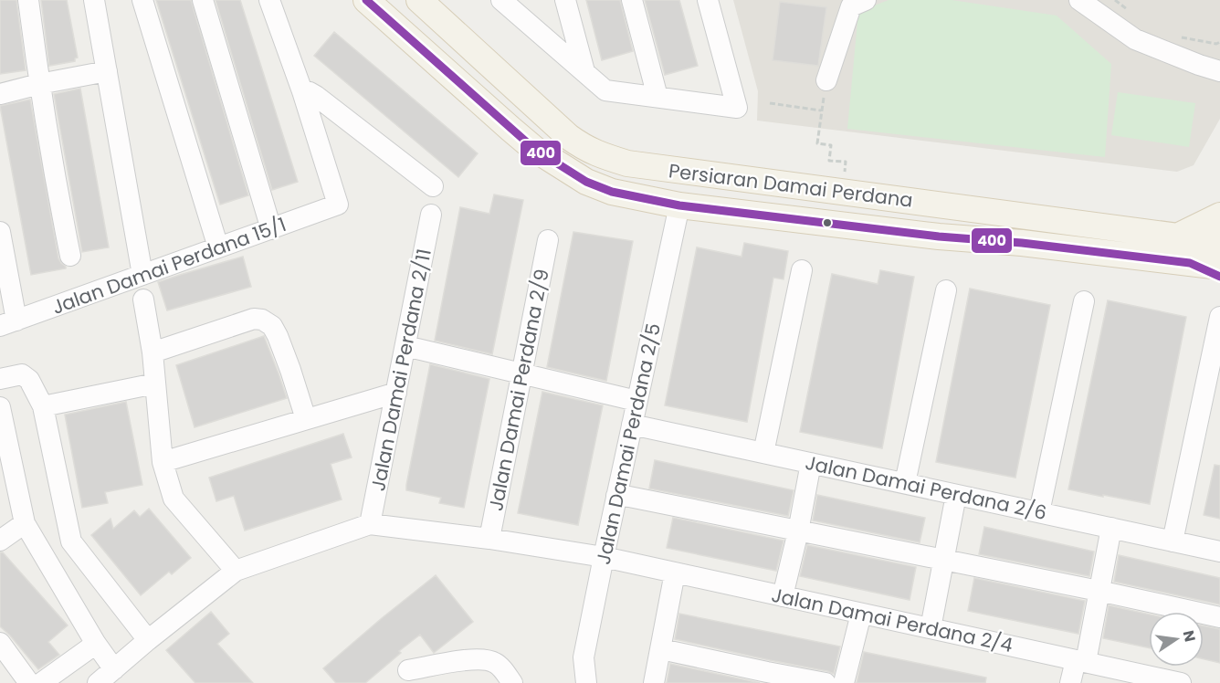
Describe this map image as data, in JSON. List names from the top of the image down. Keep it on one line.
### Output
{"streets":{"main road":["Persiaran Damai Perdana"],"street":["Jalan Damai Perdana 15/1","Jalan Damai Perdana 2/11","Jalan Damai Perdana 2/9","Jalan Damai Perdana 2/5","Jalan Damai Perdana 2/6","Jalan Damai Perdana 2/4"]},"crossings":[["Persiaran Damai Perdana","Jalan Damai Perdana 2/5"],["Jalan Damai Perdana 2/11","Jalan Damai Perdana 2/4"],["Jalan Damai Perdana 2/9","Jalan Damai Perdana 2/4"],["Jalan Damai Perdana 2/5","Jalan Damai Perdana 2/6"],["Jalan Damai Perdana 2/5","Jalan Damai Perdana 2/4"]],"lines":["transit line 400"],"north":"right"}
